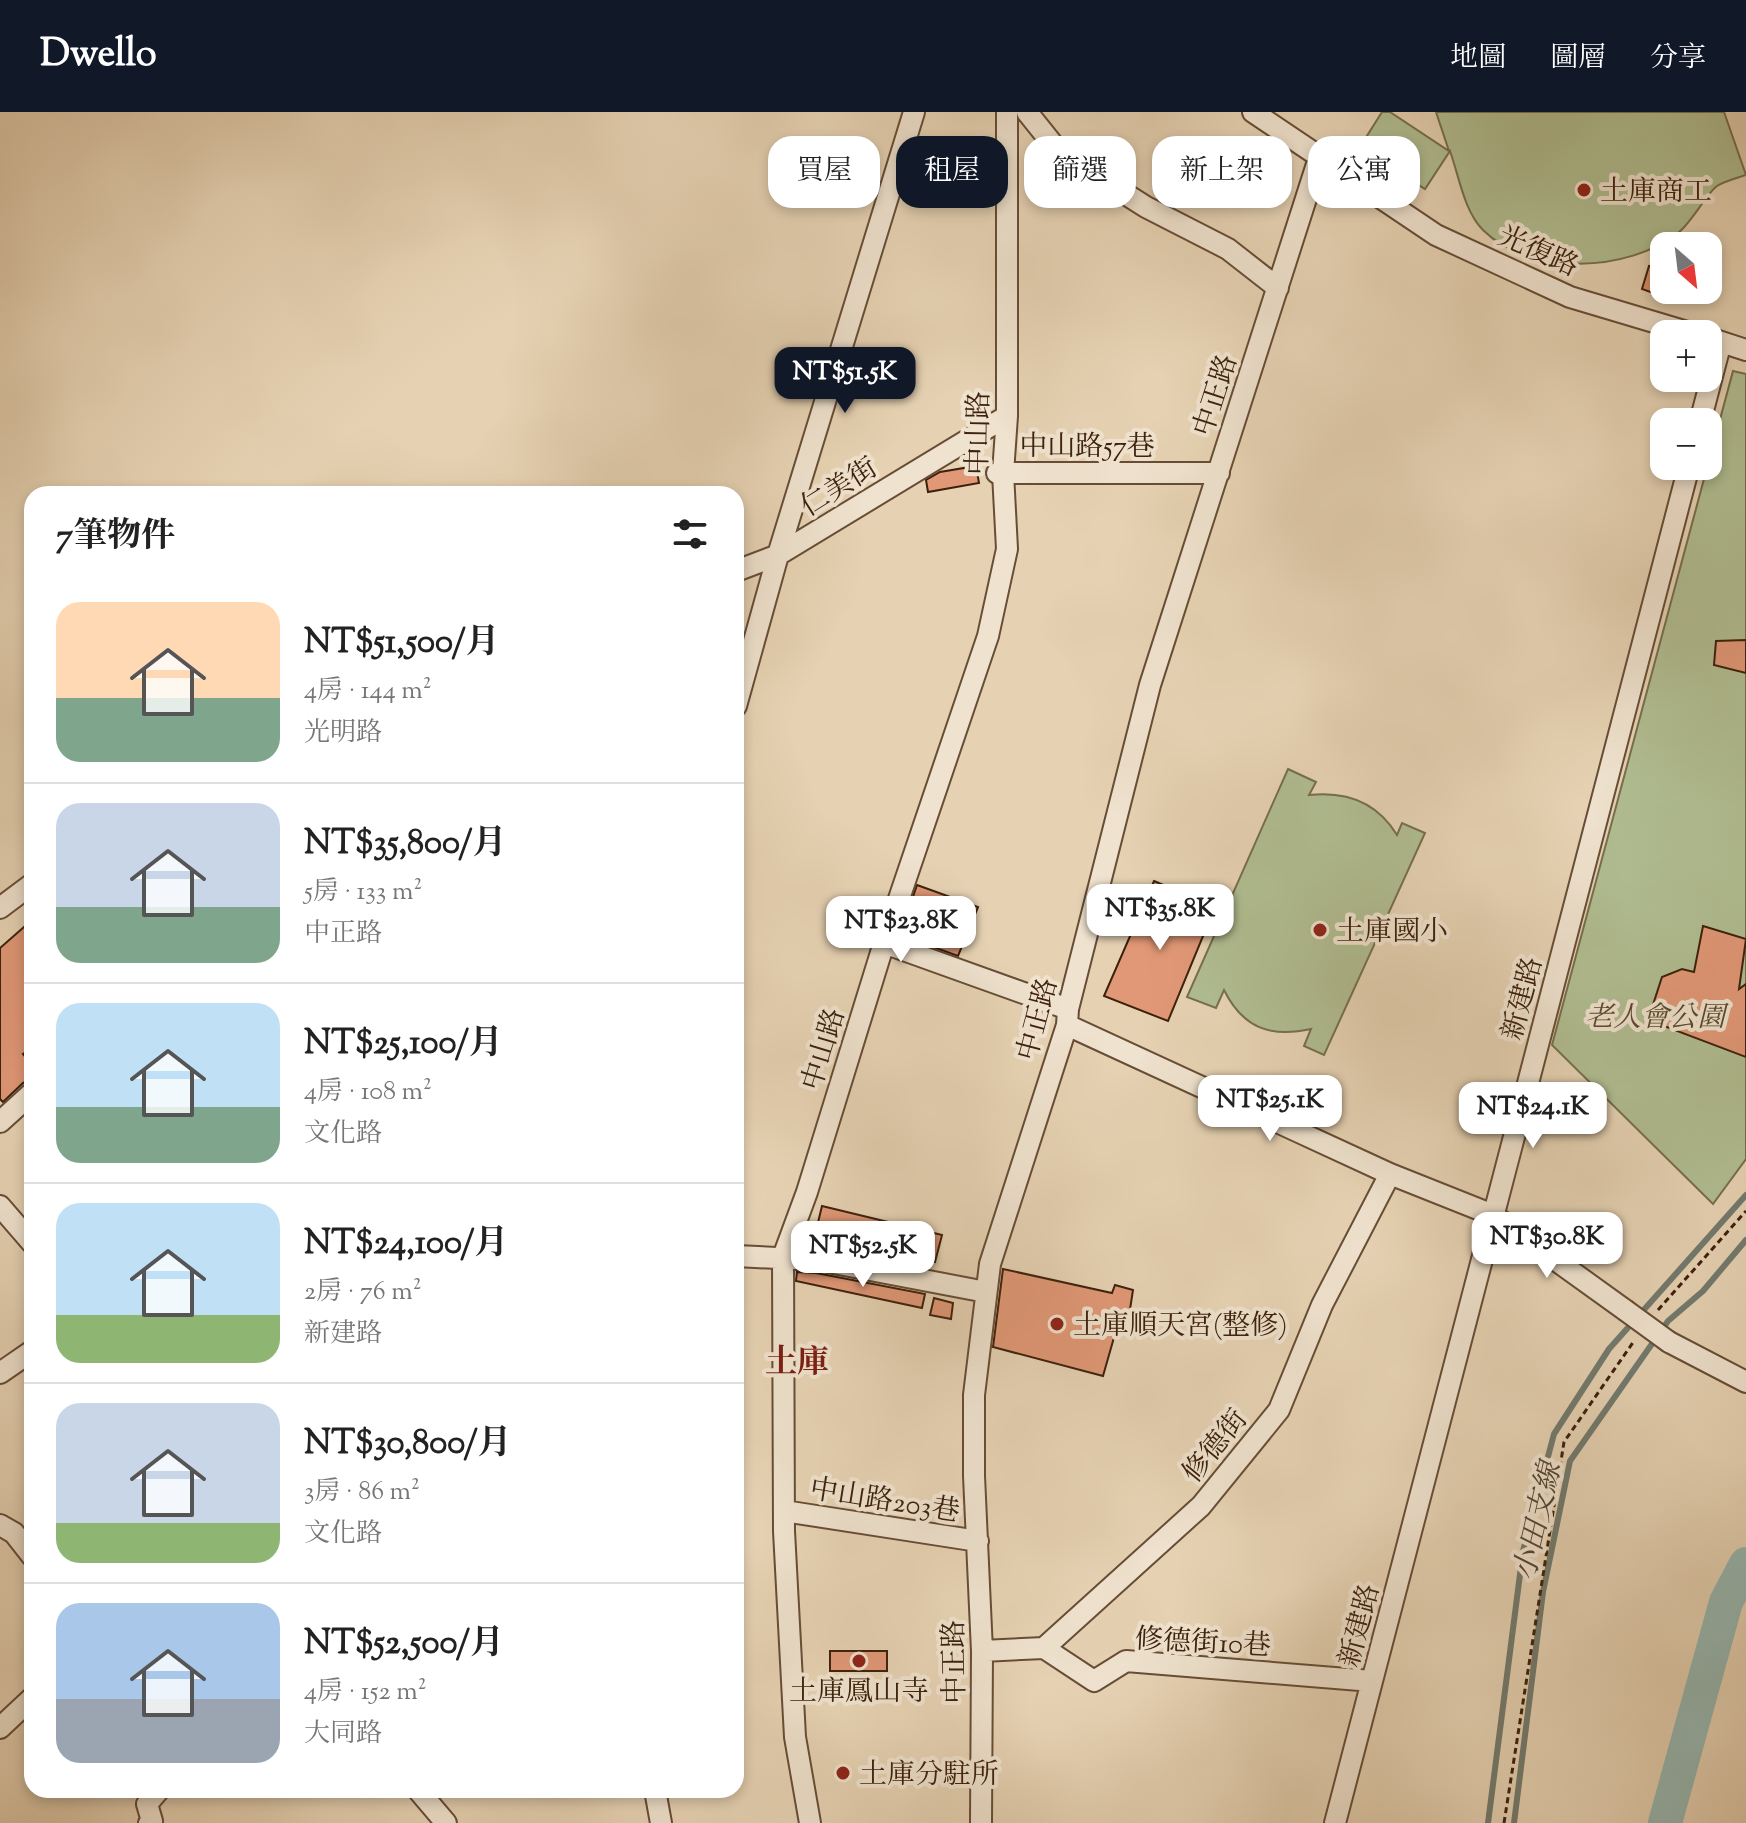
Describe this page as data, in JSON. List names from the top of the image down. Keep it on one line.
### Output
{"streets":{"street":["光復路","中正路","中山路","中山路57巷","仁美街","新建路","修德街","中山路203巷","修德街10巷"]},"crossings":[["中正路","中山路57巷"],["中正路","中山路203巷"],["中山路","中山路57巷"],["中山路","仁美街"],["中山路","中山路203巷"],["新建路","修德街10巷"],["修德街","修德街10巷"]],"districts":["土庫"],"water":["小田支線"],"parks":["老人會公園"],"places":["土庫商工","土庫國小","土庫順天宮(整修)","土庫鳳山寺","土庫分駐所"],"north":"bottom right","page":{"header":"Dwello","nav":["地圖","圖層","分享"],"chip":["買屋","租屋","篩選","新上架","公寓"],"map_buttons":["+","−"],"price":["NT$51.5K","NT$35.8K","NT$23.8K","NT$25.1K","NT$24.1K","NT$30.8K","NT$52.5K"],"heading":"7筆物件","list":[{"name":"NT$51,500/月","note":"4房 · 144 m² · 光明路"},{"name":"NT$35,800/月","note":"5房 · 133 m² · 中正路"},{"name":"NT$25,100/月","note":"4房 · 108 m² · 文化路"},{"name":"NT$24,100/月","note":"2房 · 76 m² · 新建路"},{"name":"NT$30,800/月","note":"3房 · 86 m² · 文化路"},{"name":"NT$52,500/月","note":"4房 · 152 m² · 大同路"}]}}
